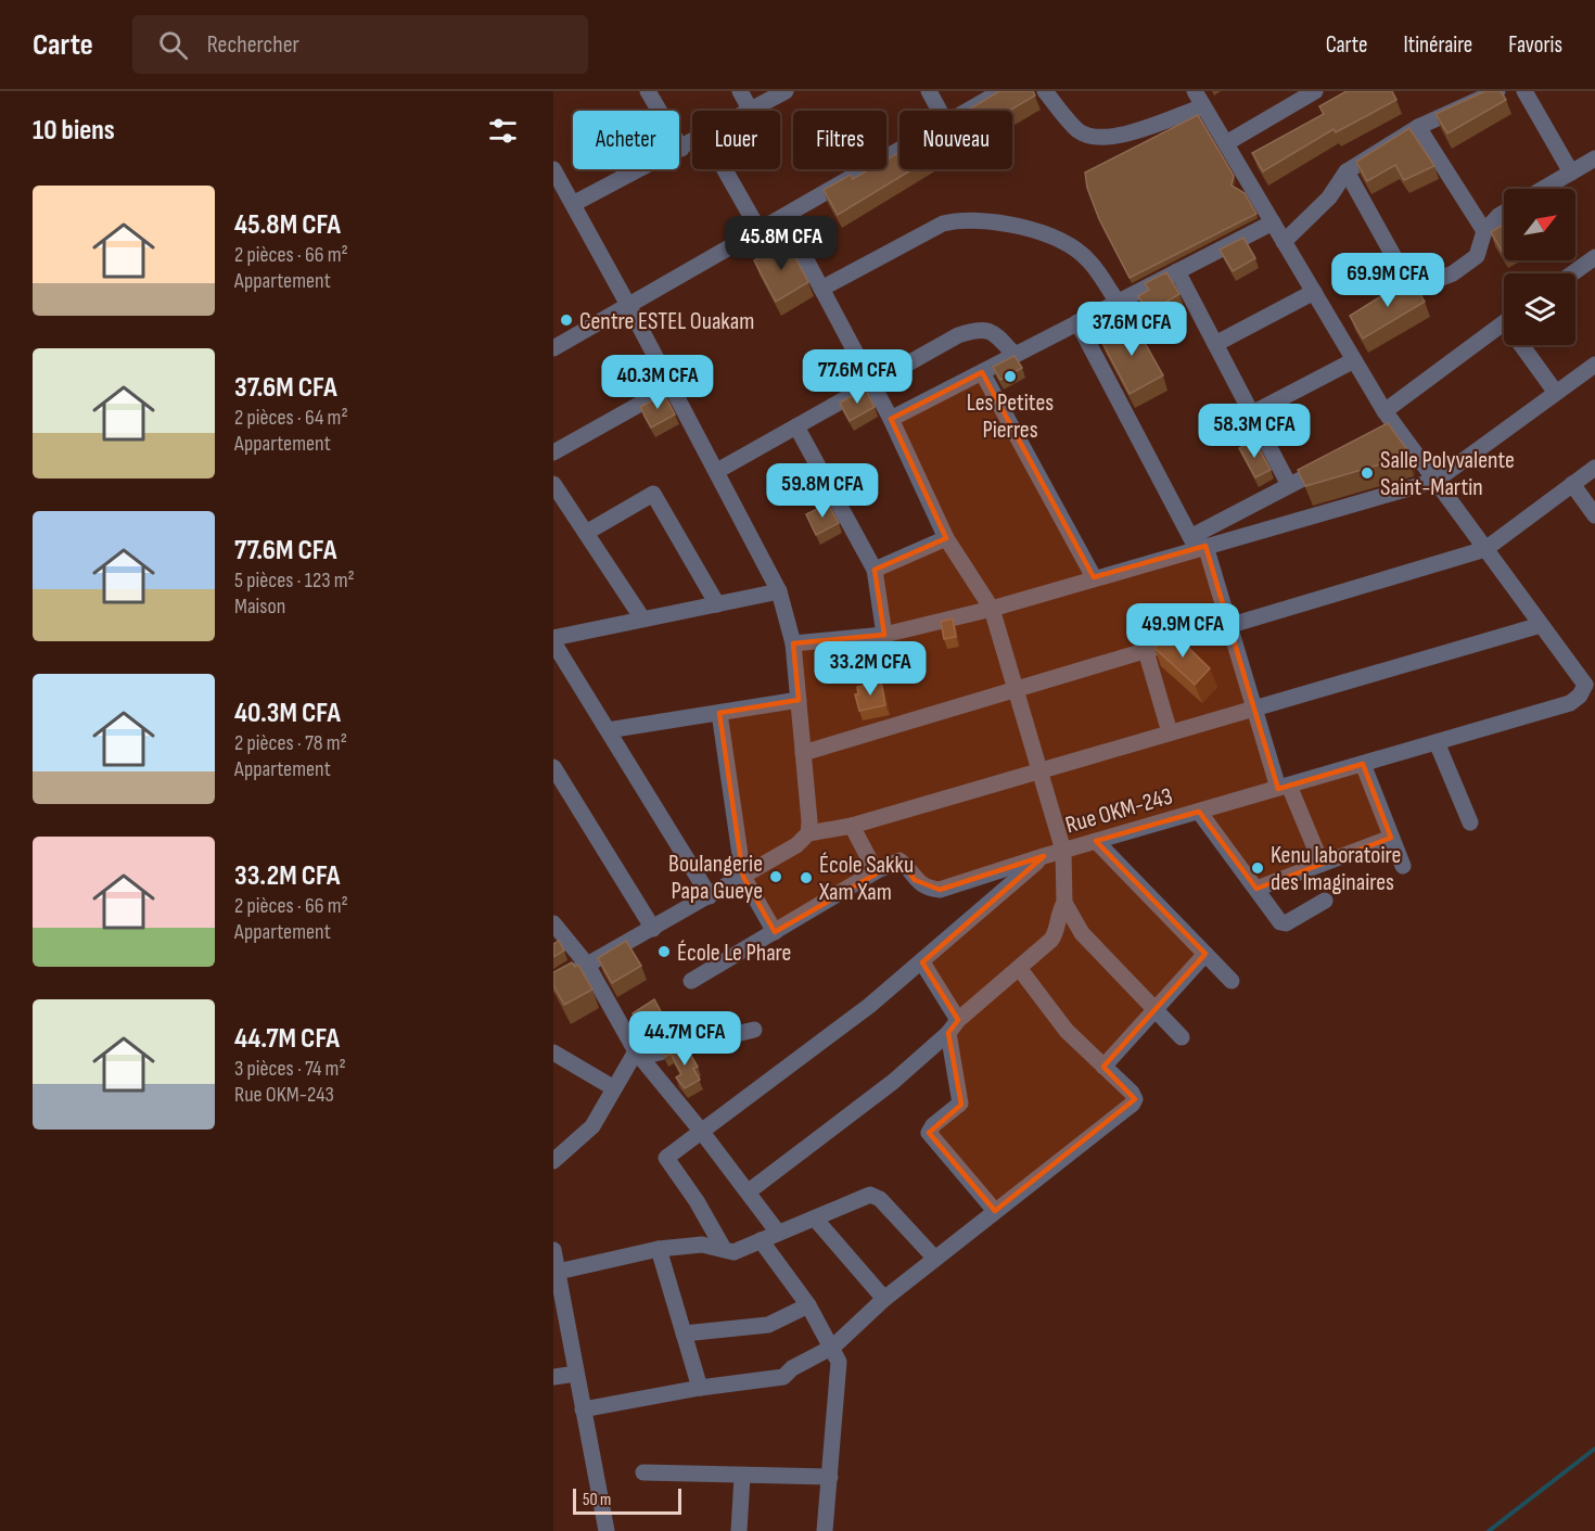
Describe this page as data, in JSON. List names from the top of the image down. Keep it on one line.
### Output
{"streets":{"street":["Rue OKM-243"]},"places":["Centre ESTEL Ouakam","Les Petites Pierres","Salle Polyvalente Saint-Martin","Kenu laboratoire des Imaginaires","Boulangerie Papa Gueye","École Sakku Xam Xam","École Le Phare"],"scale_bar":"50 m","north":"top right","page":{"header":"Carte","search":"Rechercher","nav":["Carte","Itinéraire","Favoris"],"heading":"10 biens","chip":["Acheter","Louer","Filtres","Nouveau"],"list":[{"name":"45.8M CFA","note":"2 pièces · 66 m² · Appartement"},{"name":"37.6M CFA","note":"2 pièces · 64 m² · Appartement"},{"name":"77.6M CFA","note":"5 pièces · 123 m² · Maison"},{"name":"40.3M CFA","note":"2 pièces · 78 m² · Appartement"},{"name":"33.2M CFA","note":"2 pièces · 66 m² · Appartement"},{"name":"44.7M CFA","note":"3 pièces · 74 m² · Rue OKM-243"}],"price":["45.8M CFA","69.9M CFA","37.6M CFA","77.6M CFA","40.3M CFA","58.3M CFA","59.8M CFA","49.9M CFA","33.2M CFA","44.7M CFA"],"scale":"50 m"}}
